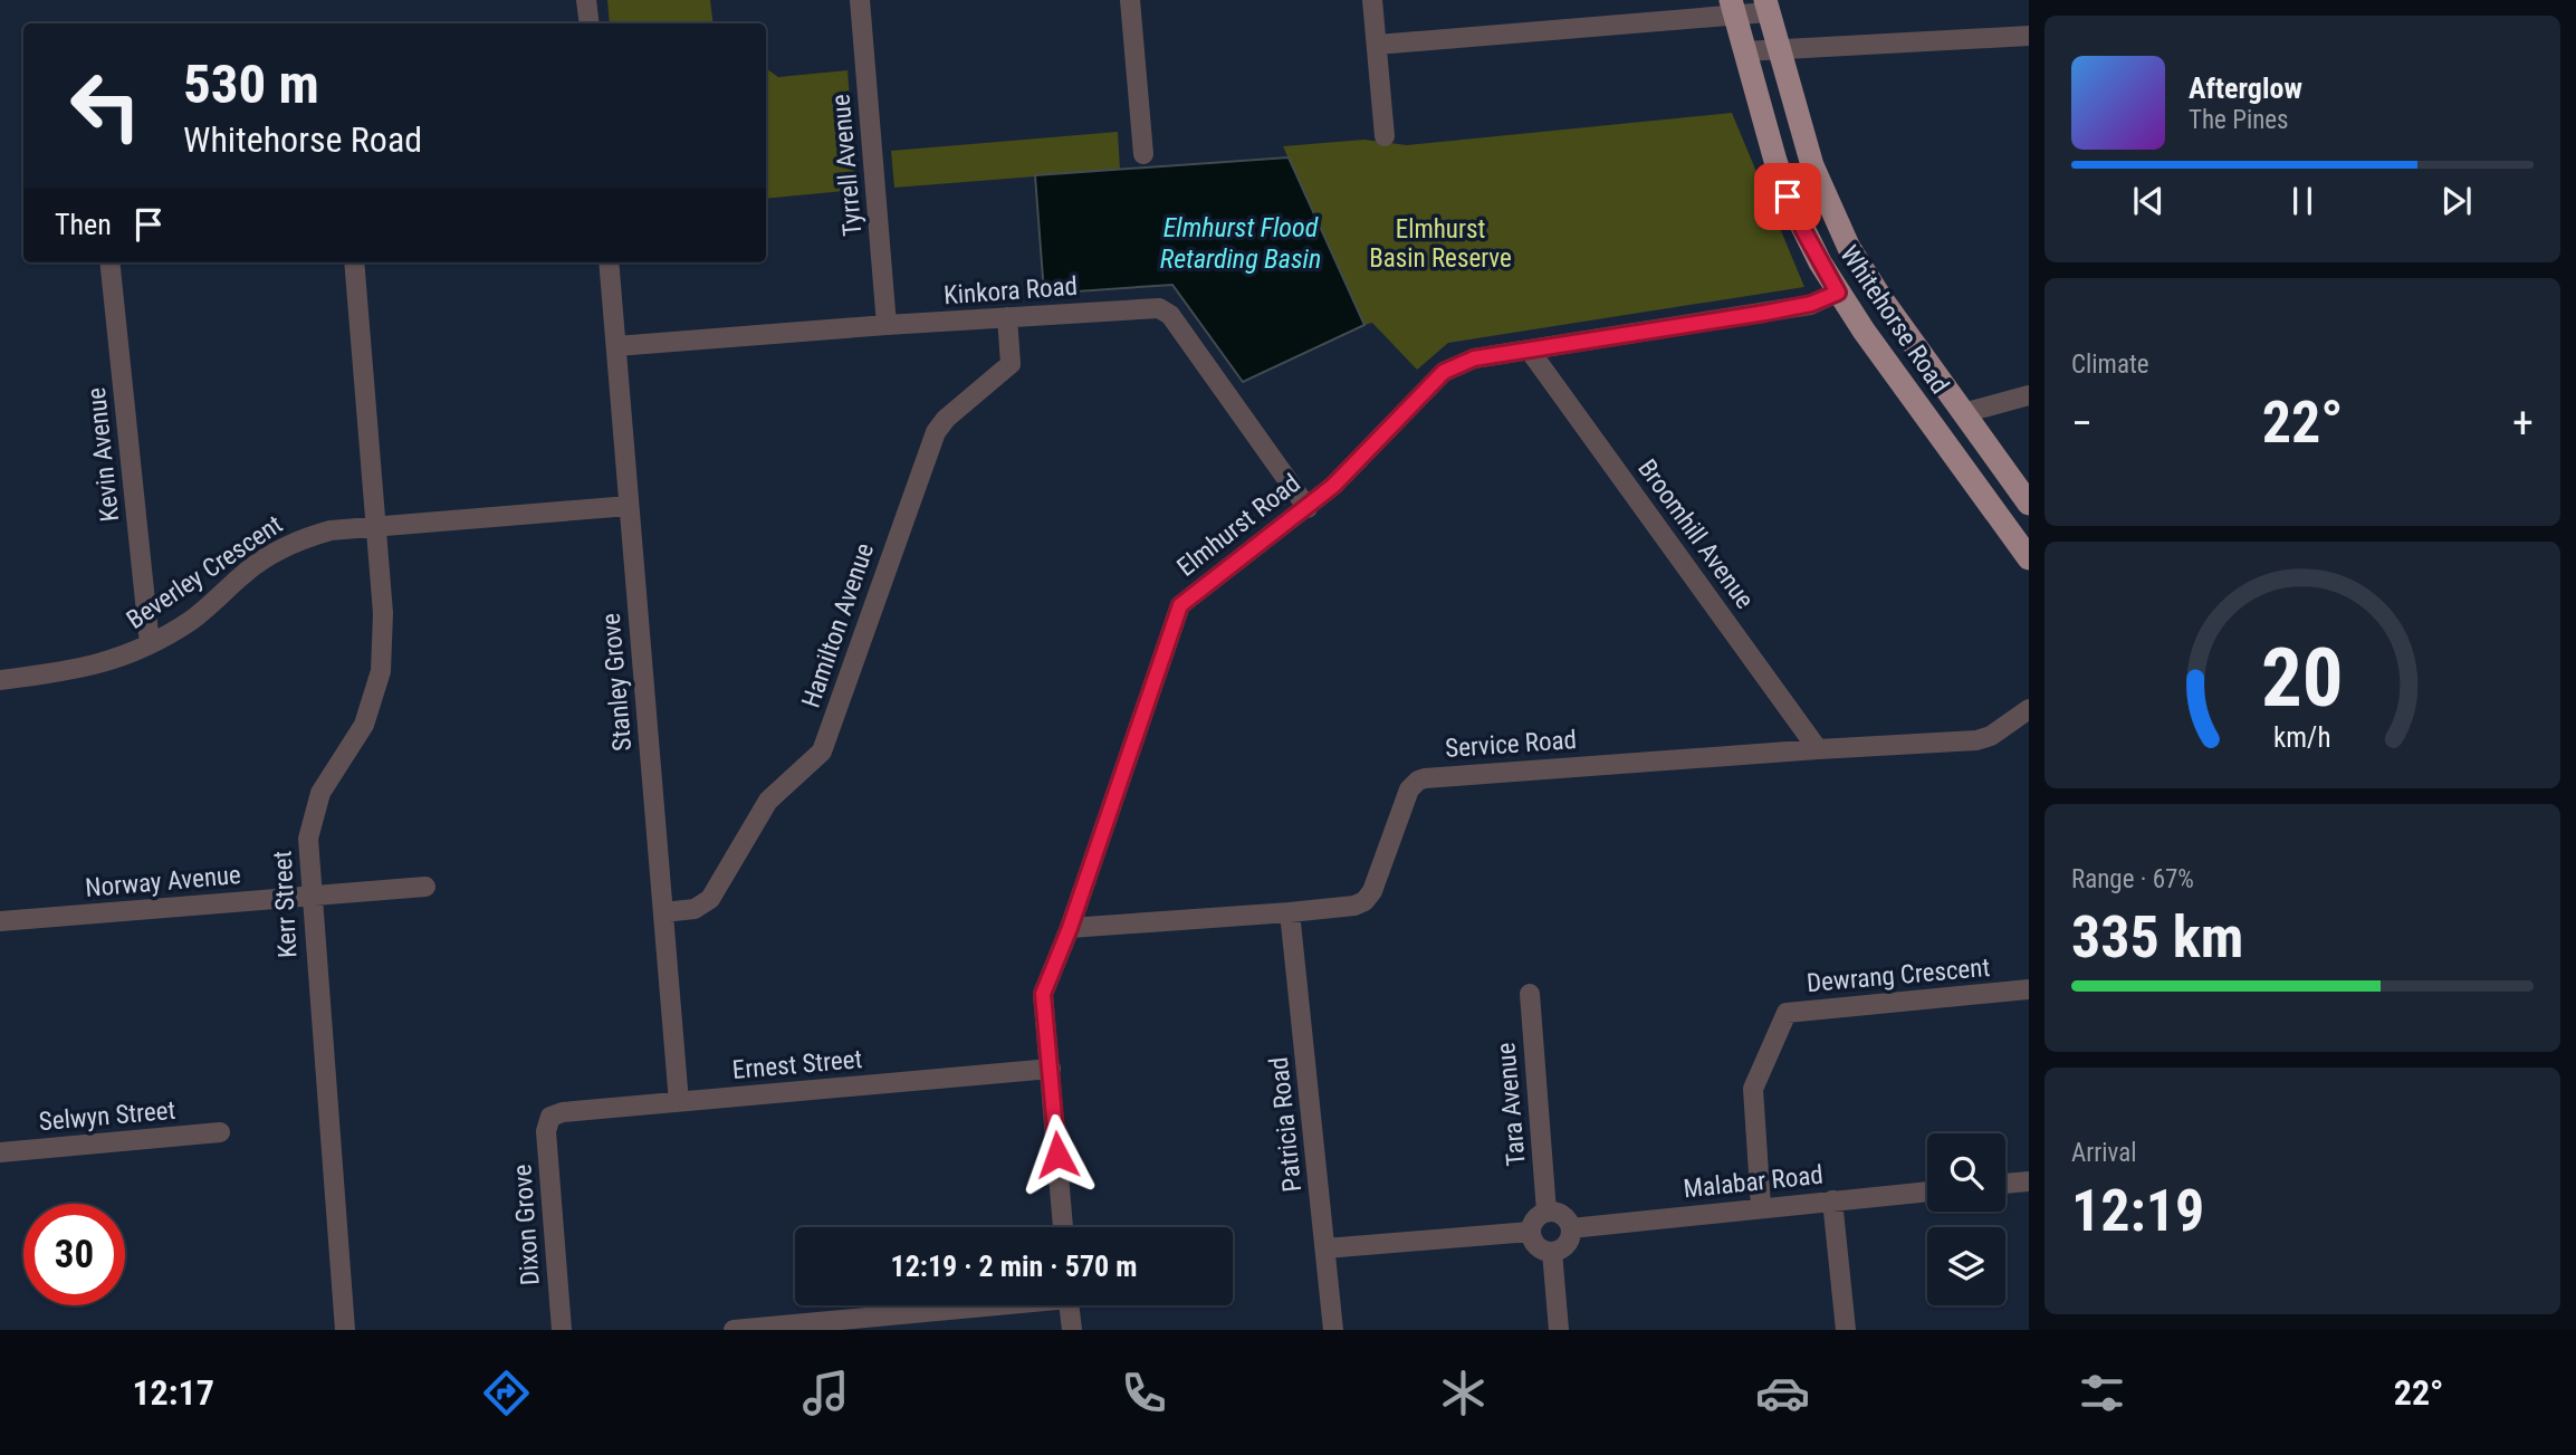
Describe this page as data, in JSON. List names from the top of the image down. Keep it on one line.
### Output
{"streets":{"main road":["Whitehorse Road"],"street":["Tyrrell Avenue","Kinkora Road","Kevin Avenue","Elmhurst Road","Broomhill Avenue","Beverley Crescent","Hamilton Avenue","Stanley Grove","Service Road","Norway Avenue","Kerr Street","Dewrang Crescent","Ernest Street","Tara Avenue","Selwyn Street","Patricia Road","Malabar Road","Dixon Grove"]},"crossings":[["Tyrrell Avenue","Kinkora Road"],["Kinkora Road","Elmhurst Road"],["Kinkora Road","Hamilton Avenue"],["Kinkora Road","Stanley Grove"],["Whitehorse Road","Elmhurst Road"],["Kevin Avenue","Beverley Crescent"],["Elmhurst Road","Broomhill Avenue"],["Elmhurst Road","Service Road"],["Elmhurst Road","Ernest Street"],["Broomhill Avenue","Service Road"],["Beverley Crescent","Stanley Grove"],["Beverley Crescent","Kerr Street"],["Hamilton Avenue","Stanley Grove"],["Stanley Grove","Ernest Street"],["Service Road","Patricia Road"],["Norway Avenue","Kerr Street"],["Dewrang Crescent","Malabar Road"],["Ernest Street","Dixon Grove"],["Tara Avenue","Malabar Road"]],"water":["Elmhurst Flood Retarding Basin"],"parks":["Elmhurst Basin Reserve"],"page":{"turn":["530 m","Whitehorse Road"],"song":["Afterglow","The Pines"],"then":"Then","tile":["Climate",["Range · 67%","335 km"],["Arrival","12:19"]],"heat":["−","22°","+"],"limit":"30","trip":"12:19 · 2 min · 570 m","tabs":["12:17","22°"],"gauge":["20","km/h"]}}
